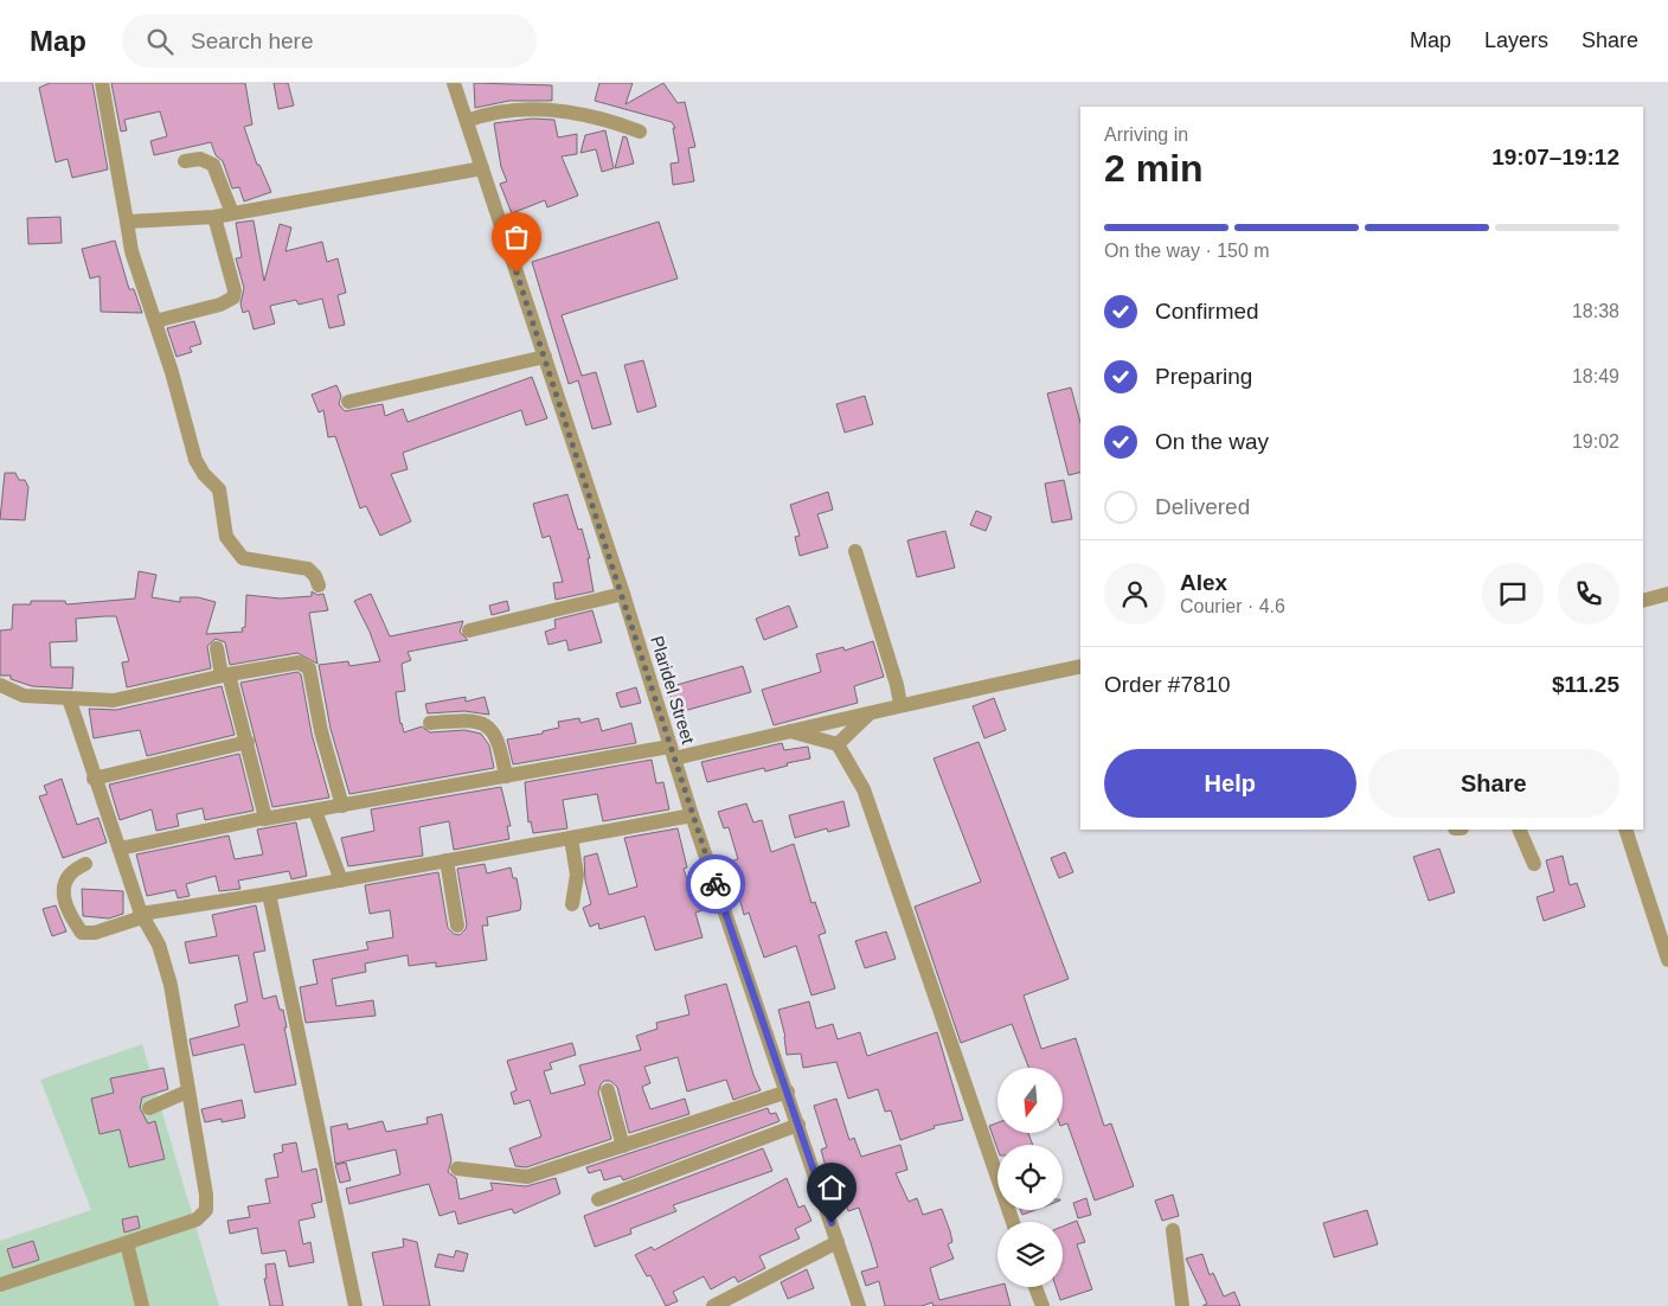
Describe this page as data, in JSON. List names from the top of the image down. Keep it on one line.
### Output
{"streets":{"street":["Plaridel Street"]},"north":"bottom","page":{"header":"Map","search":"Search here","nav":["Map","Layers","Share"],"heading":["2 min","Arriving in","19:07–19:12"],"panel":["Alex","Courier · 4.6","Order #7810","$11.25"],"bar":"On the way · 150 m","list":[["Confirmed","18:38"],["Preparing","18:49"],["On the way","19:02"],"Delivered"],"buttons":["Help","Share"]}}
